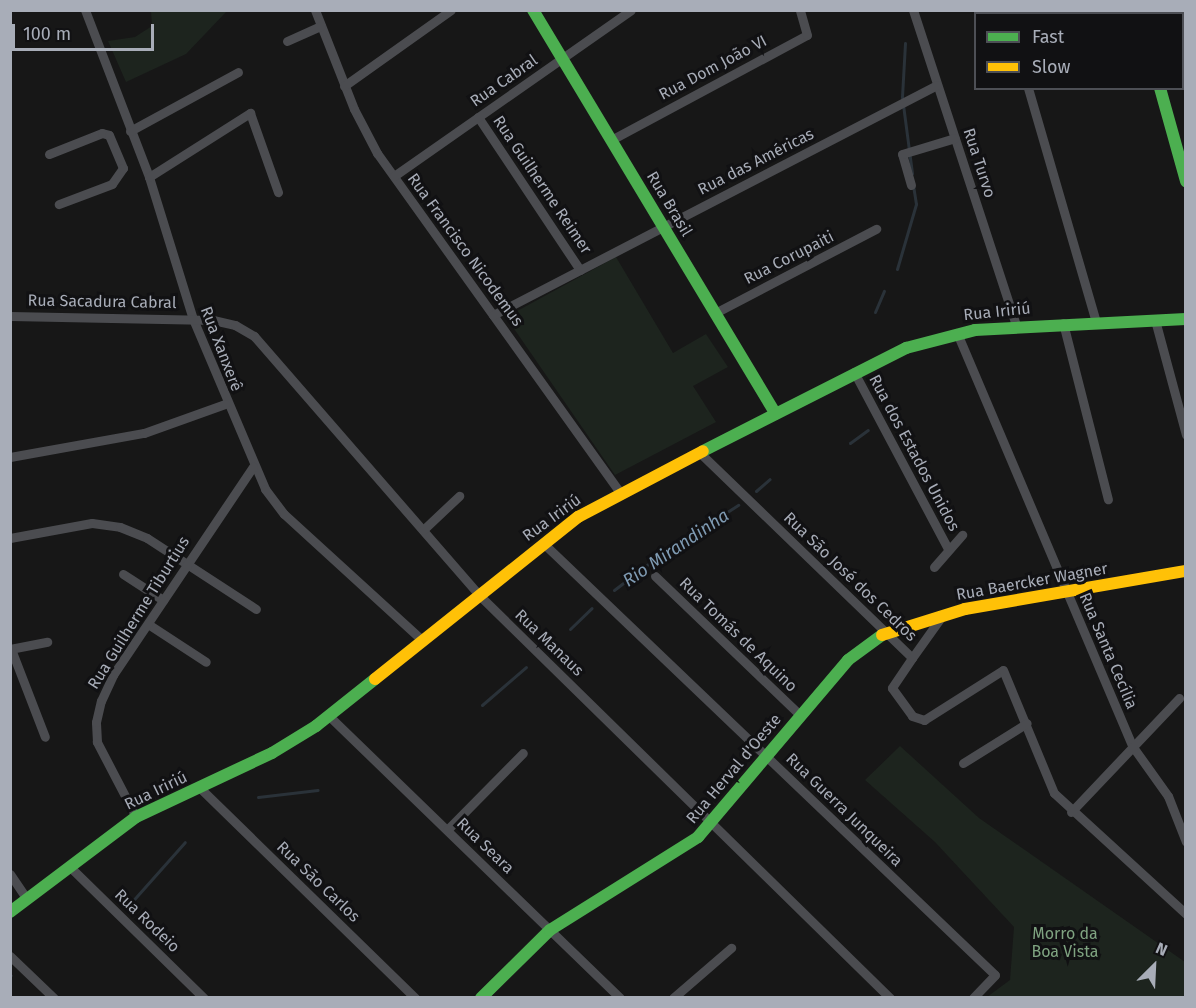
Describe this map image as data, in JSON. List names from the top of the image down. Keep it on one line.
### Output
{"streets":{"main road":["Rua Brasil","Rua Iririú","Rua Baercker Wagner","Rua Herval d'Oeste"],"street":["Rua Dom João VI","Rua Cabral","Rua das Américas","Rua Turvo","Rua Guilherme Reimer","Rua Francisco Nicodemus","Rua Corupaiti","Rua Sacadura Cabral","Rua Xanxerê","Rua dos Estados Unidos","Rua São José dos Cedros","Rua Guilherme Tiburtius","Rua Tomás de Aquino","Rua Manaus","Rua Santa Cecília","Rua Guerra Junqueira","Rua Seara","Rua São Carlos","Rua Rodeio"]},"crossings":[["Rua Dom João VI","Rua Brasil"],["Rua Cabral","Rua Guilherme Reimer"],["Rua Cabral","Rua Brasil"],["Rua Cabral","Rua Francisco Nicodemus"],["Rua das Américas","Rua Turvo"],["Rua das Américas","Rua Guilherme Reimer"],["Rua das Américas","Rua Brasil"],["Rua das Américas","Rua Francisco Nicodemus"],["Rua Turvo","Rua Iririú"],["Rua Brasil","Rua Corupaiti"],["Rua Brasil","Rua Iririú"],["Rua Francisco Nicodemus","Rua Iririú"],["Rua Sacadura Cabral","Rua Xanxerê"],["Rua Sacadura Cabral","Rua Manaus"],["Rua Iririú","Rua Xanxerê"],["Rua Iririú","Rua dos Estados Unidos"],["Rua Iririú","Rua São José dos Cedros"],["Rua Iririú","Rua Guilherme Tiburtius"],["Rua Iririú","Rua Manaus"],["Rua Iririú","Rua Santa Cecília"],["Rua Iririú","Rua Guerra Junqueira"],["Rua Iririú","Rua Seara"],["Rua Iririú","Rua São Carlos"],["Rua Iririú","Rua Rodeio"],["Rua Xanxerê","Rua Guilherme Tiburtius"],["Rua Xanxerê","Rua Manaus"],["Rua São José dos Cedros","Rua Baercker Wagner"],["Rua São José dos Cedros","Rua Herval d'Oeste"],["Rua Baercker Wagner","Rua Santa Cecília"],["Rua Baercker Wagner","Rua Herval d'Oeste"],["Rua Tomás de Aquino","Rua Herval d'Oeste"],["Rua Manaus","Rua Herval d'Oeste"],["Rua Herval d'Oeste","Rua Guerra Junqueira"],["Rua Herval d'Oeste","Rua Seara"]],"water":["Rio Mirandinha"],"parks":["Morro da Boa Vista"],"legend":["Fast","Slow"],"scale_bar":"100 m","north":"top right"}
